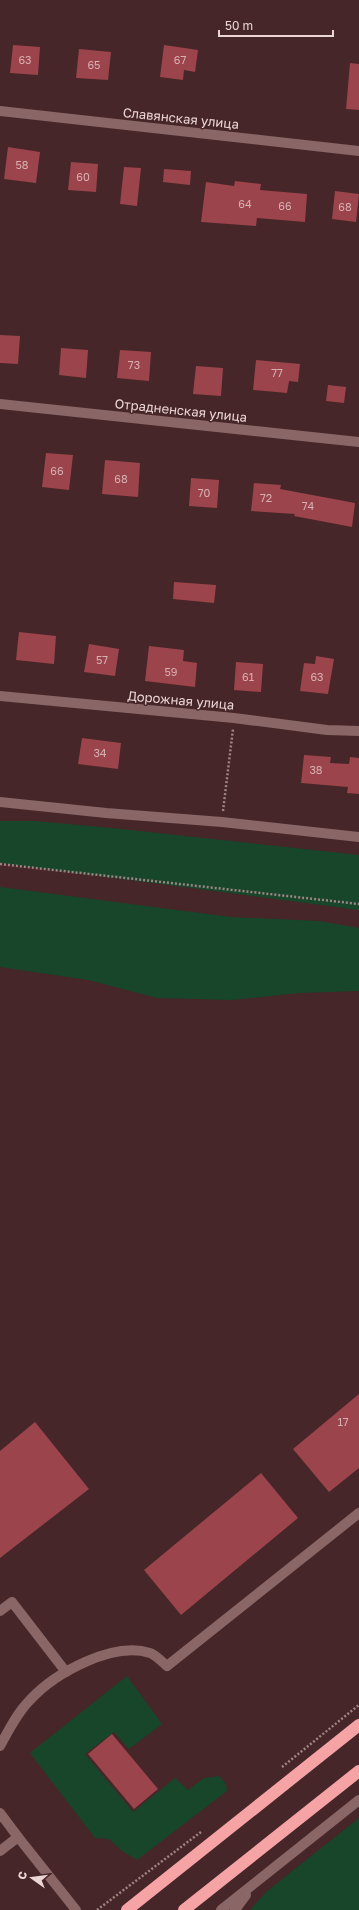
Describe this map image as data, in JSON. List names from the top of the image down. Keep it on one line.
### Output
{"streets":{"street":["Славянская улица","Отрадненская улица","Дорожная улица"]},"house_numbers":["63","67","65","58","60","64","66","68","73","77","66","68","70","72","74","57","59","61","63","34","38","17"],"scale_bar":"50 m","north":"left"}
